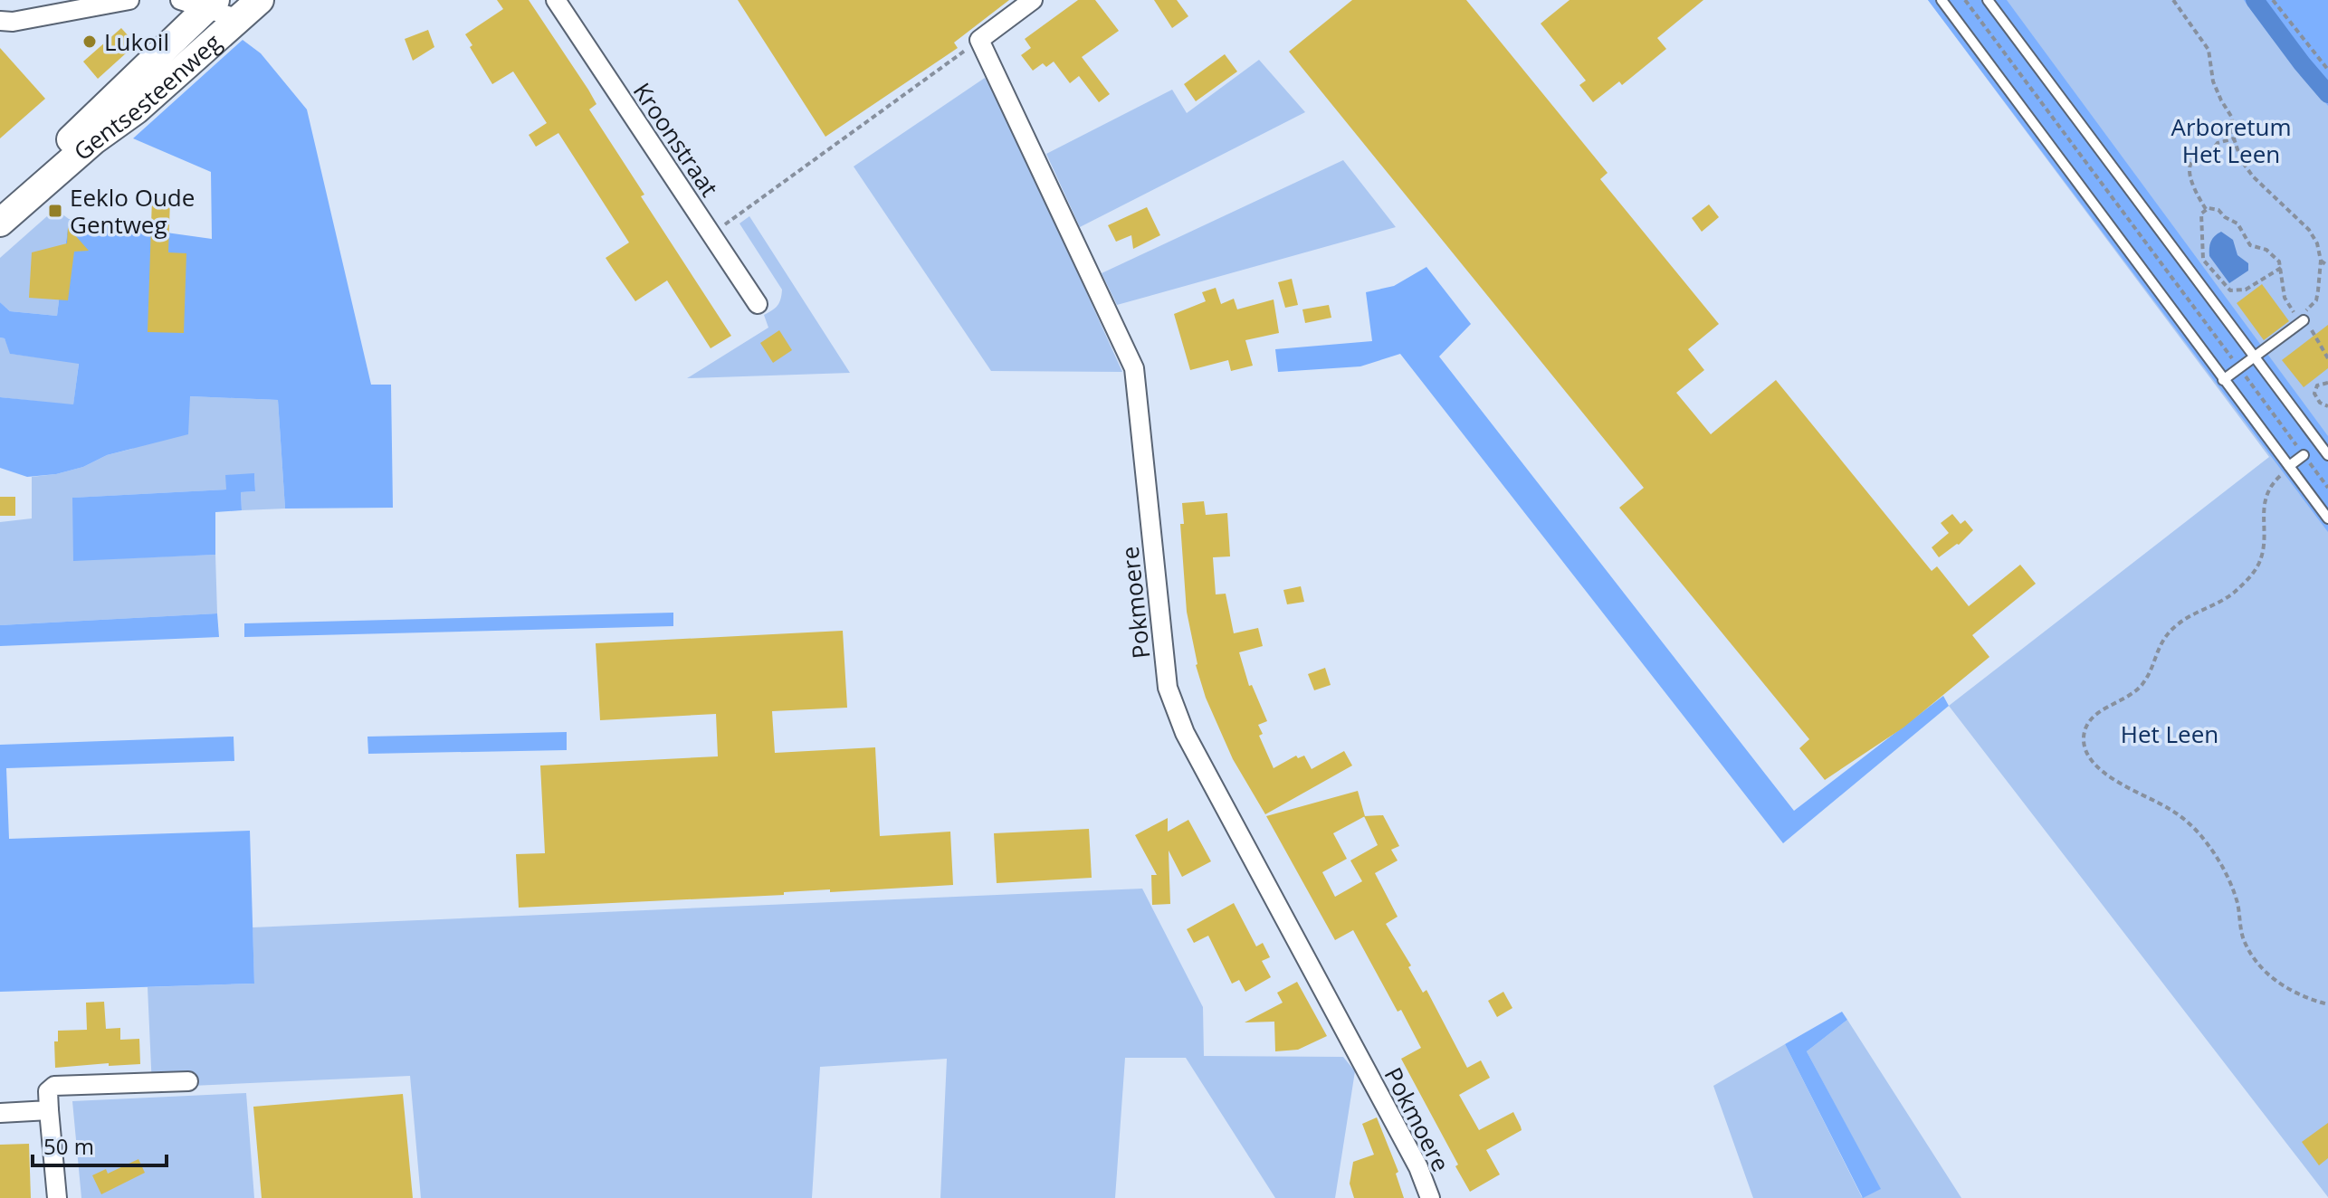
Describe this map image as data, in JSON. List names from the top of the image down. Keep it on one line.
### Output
{"streets":{"main road":["Gentsesteenweg"],"street":["Kroonstraat","Pokmoere"]},"parks":["Arboretum Het Leen","Het Leen"],"places":{"other":["Lukoil"],"transit":["Eeklo Oude Gentweg"]},"scale_bar":"50 m"}
